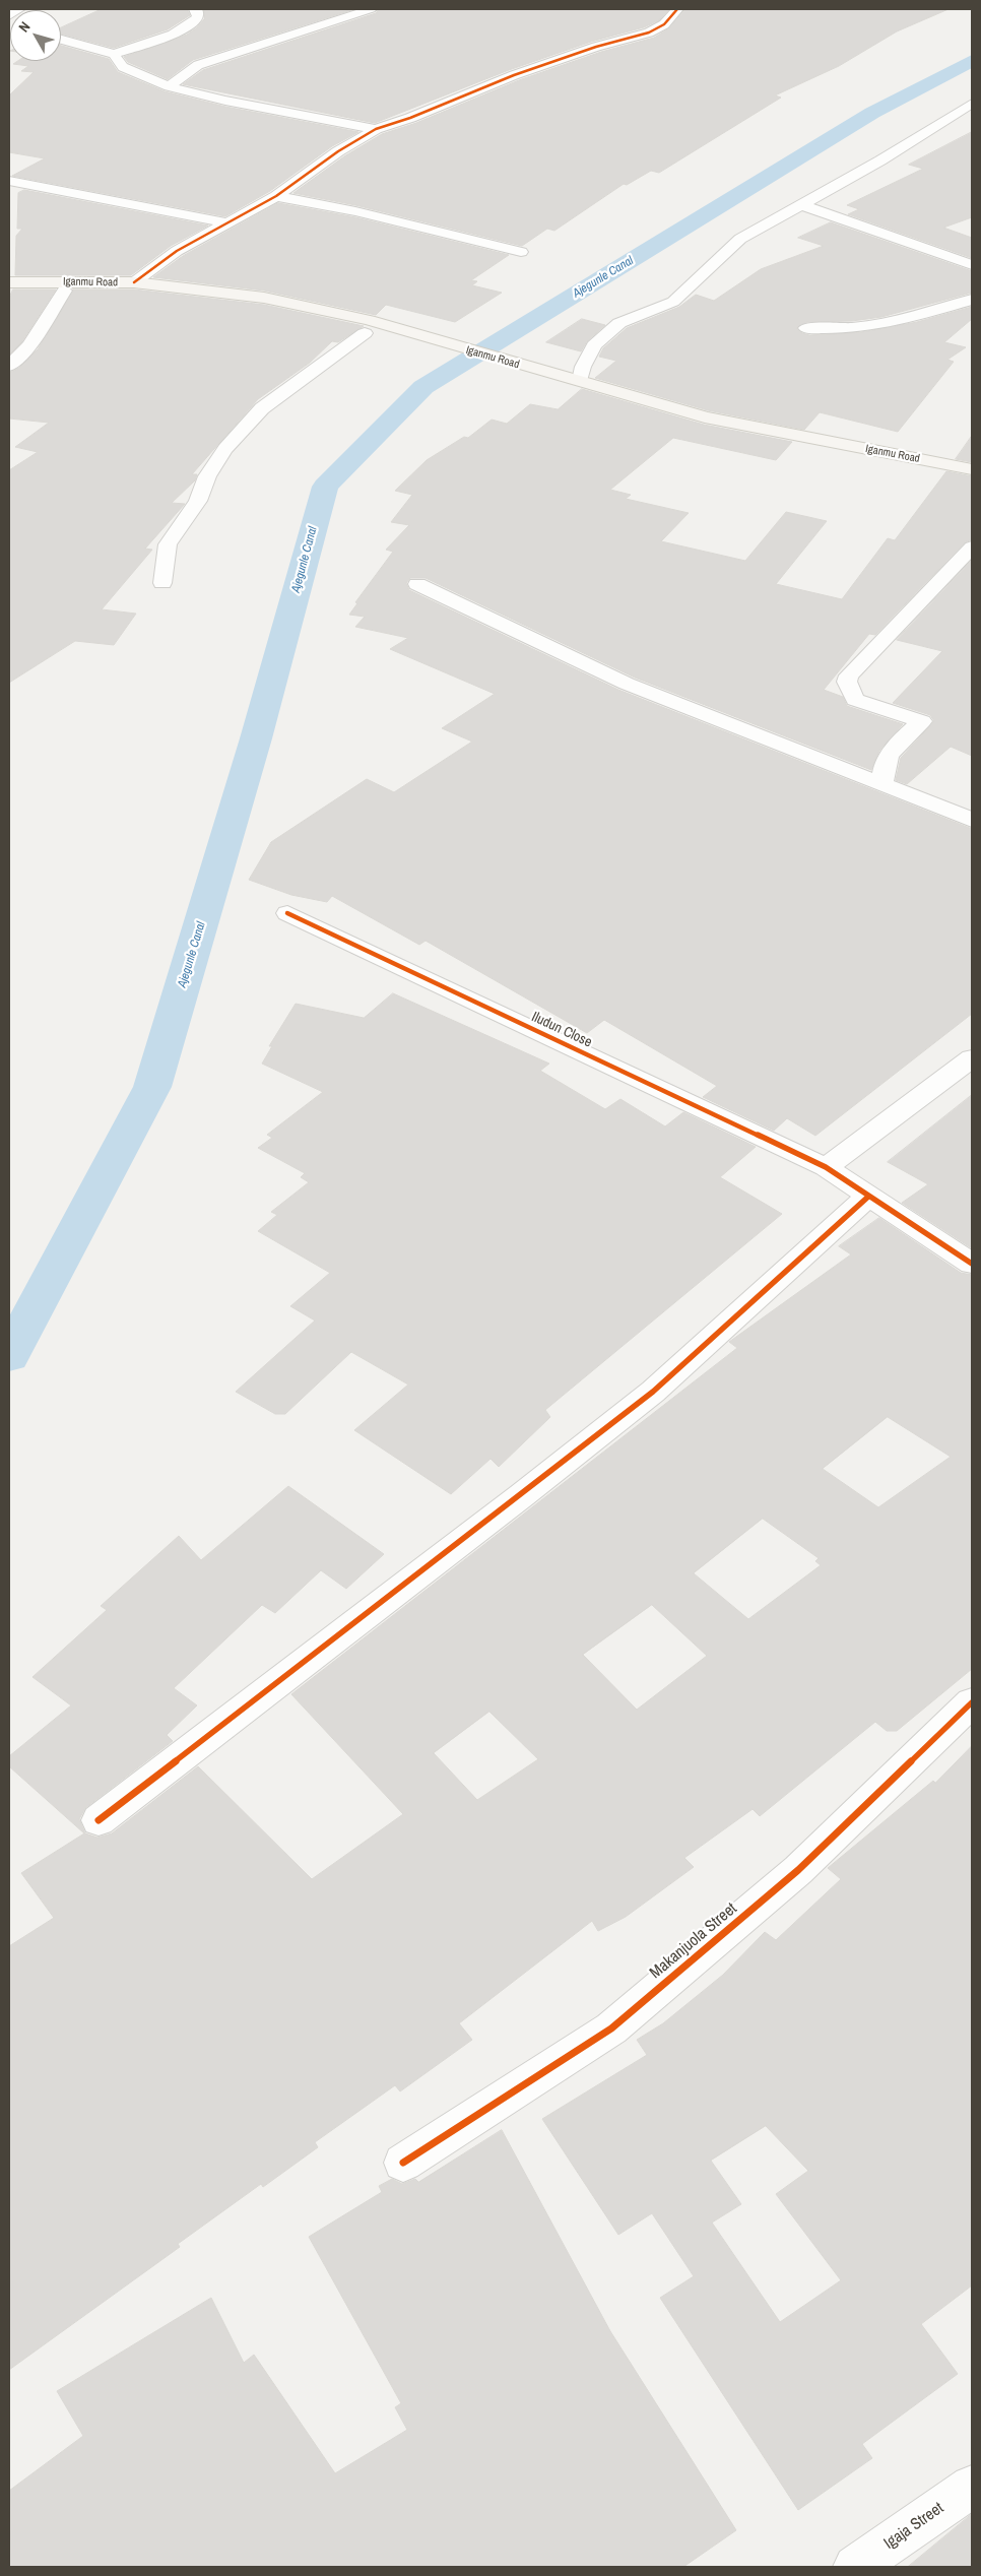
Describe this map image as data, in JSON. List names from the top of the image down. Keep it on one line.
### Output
{"streets":{"main road":["Iganmu Road"],"street":["Iludun Close","Makanjuola Street","Igaja Street"]},"water":["Ajegunle Canal"],"north":"top left"}
